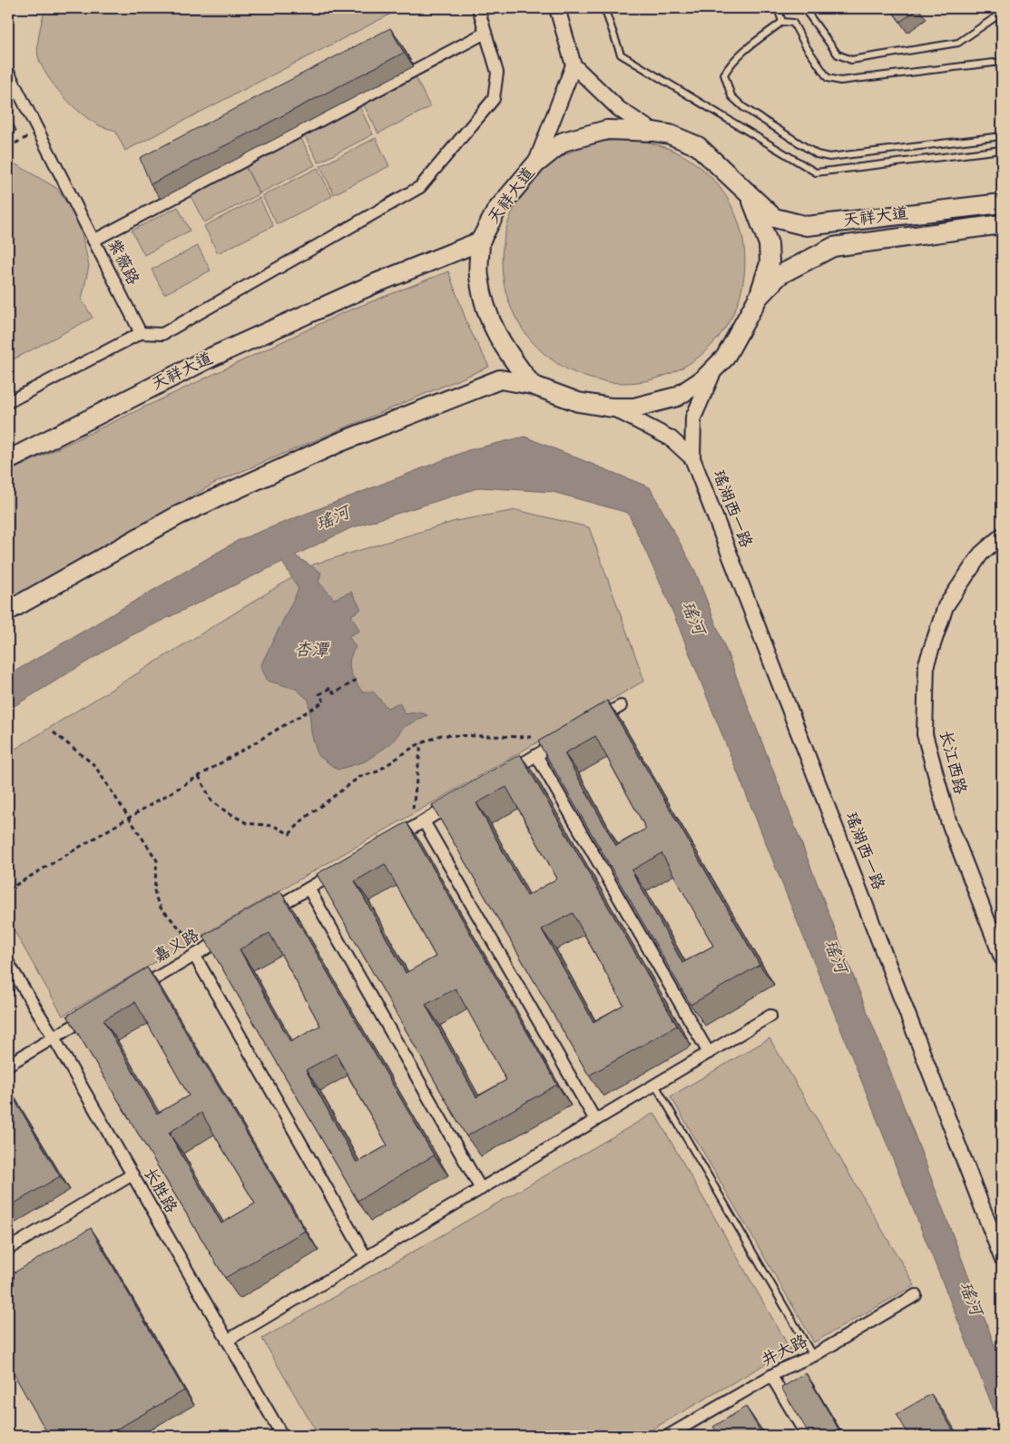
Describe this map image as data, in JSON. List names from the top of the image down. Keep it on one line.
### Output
{"streets":{"main road":["天祥大道"],"street":["紫薇路","瑶湖西一路","长江西路","嘉义路","长胜路","井大路"]},"water":["瑶河","杏潭"]}
